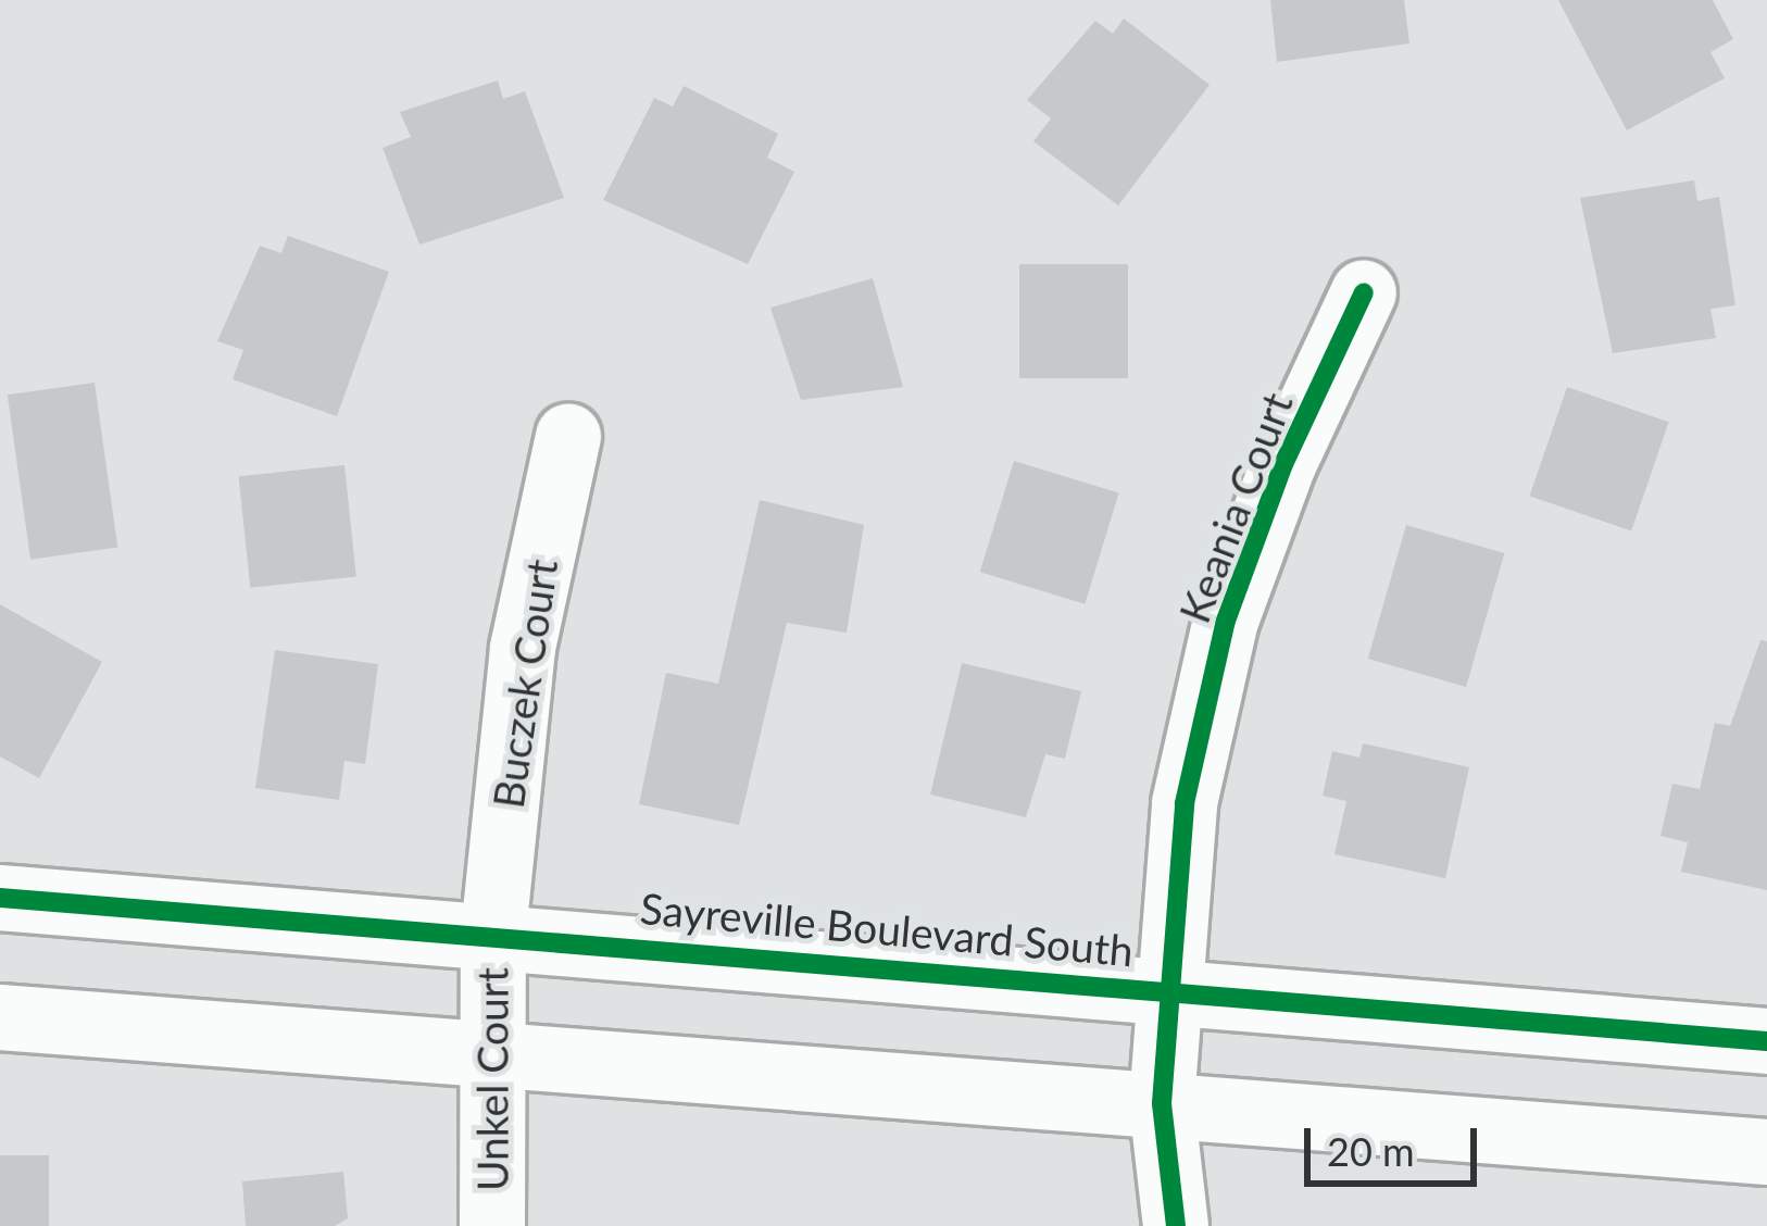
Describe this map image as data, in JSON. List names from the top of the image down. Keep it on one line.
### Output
{"streets":{"street":["Keania Court","Buczek Court","Sayreville Boulevard South","Unkel Court"]},"crossings":[["Keania Court","Sayreville Boulevard South"],["Buczek Court","Sayreville Boulevard South"],["Buczek Court","Unkel Court"],["Sayreville Boulevard South","Unkel Court"]],"scale_bar":"20 m"}
